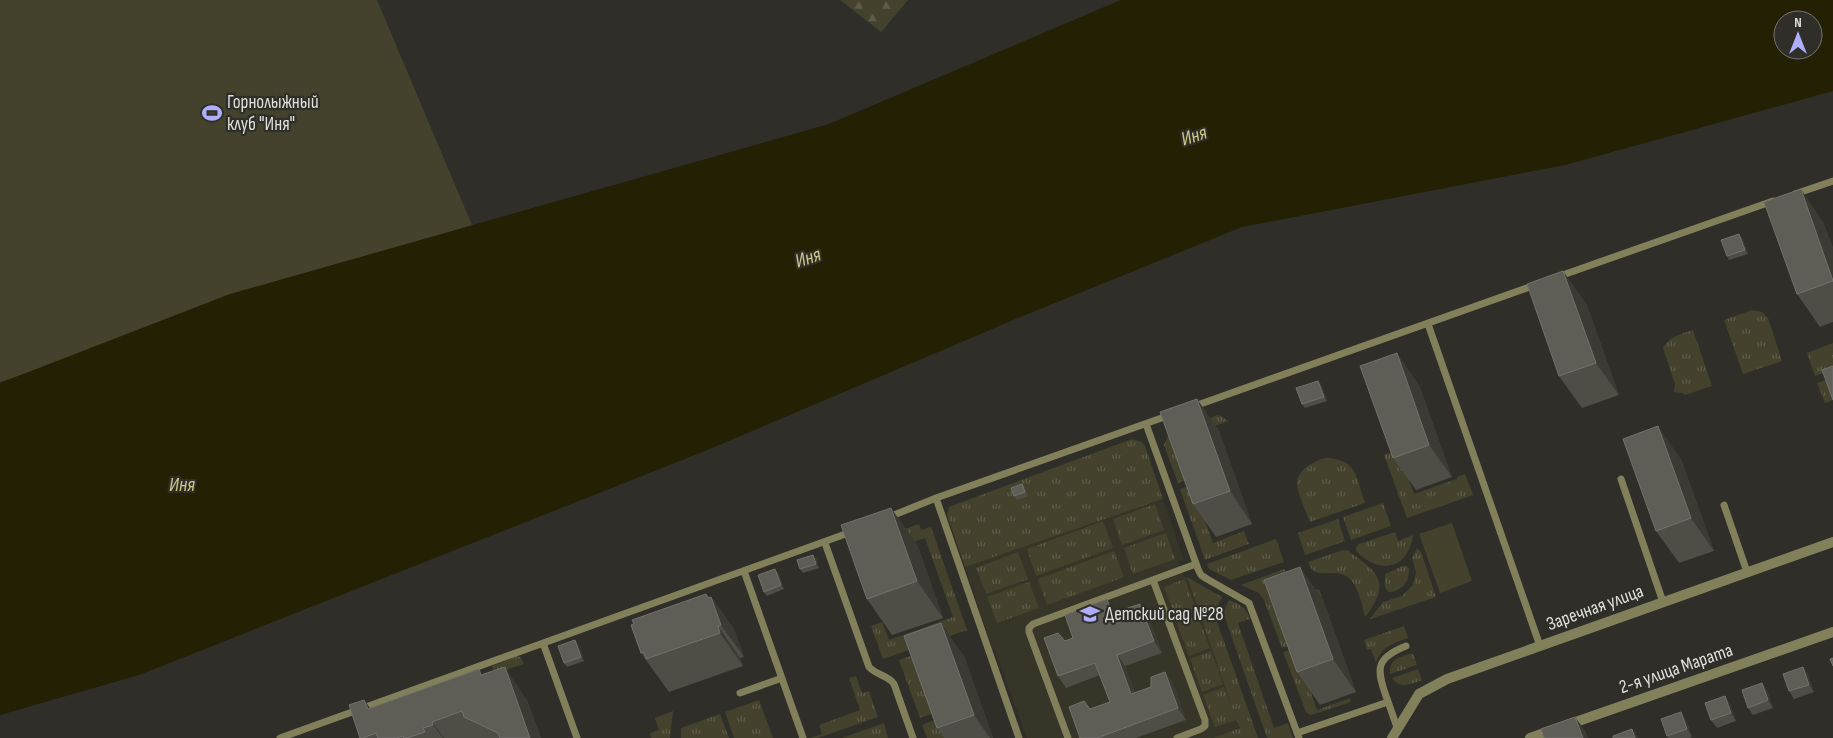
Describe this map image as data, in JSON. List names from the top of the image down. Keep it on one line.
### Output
{"streets":{"street":["Заречная улица","2-я улица Марата"]},"water":["Иня"],"places":{"sports":["Горнолыжный клуб \"Иня\""],"school or university":["Детский сад №28"]},"north":"top"}
